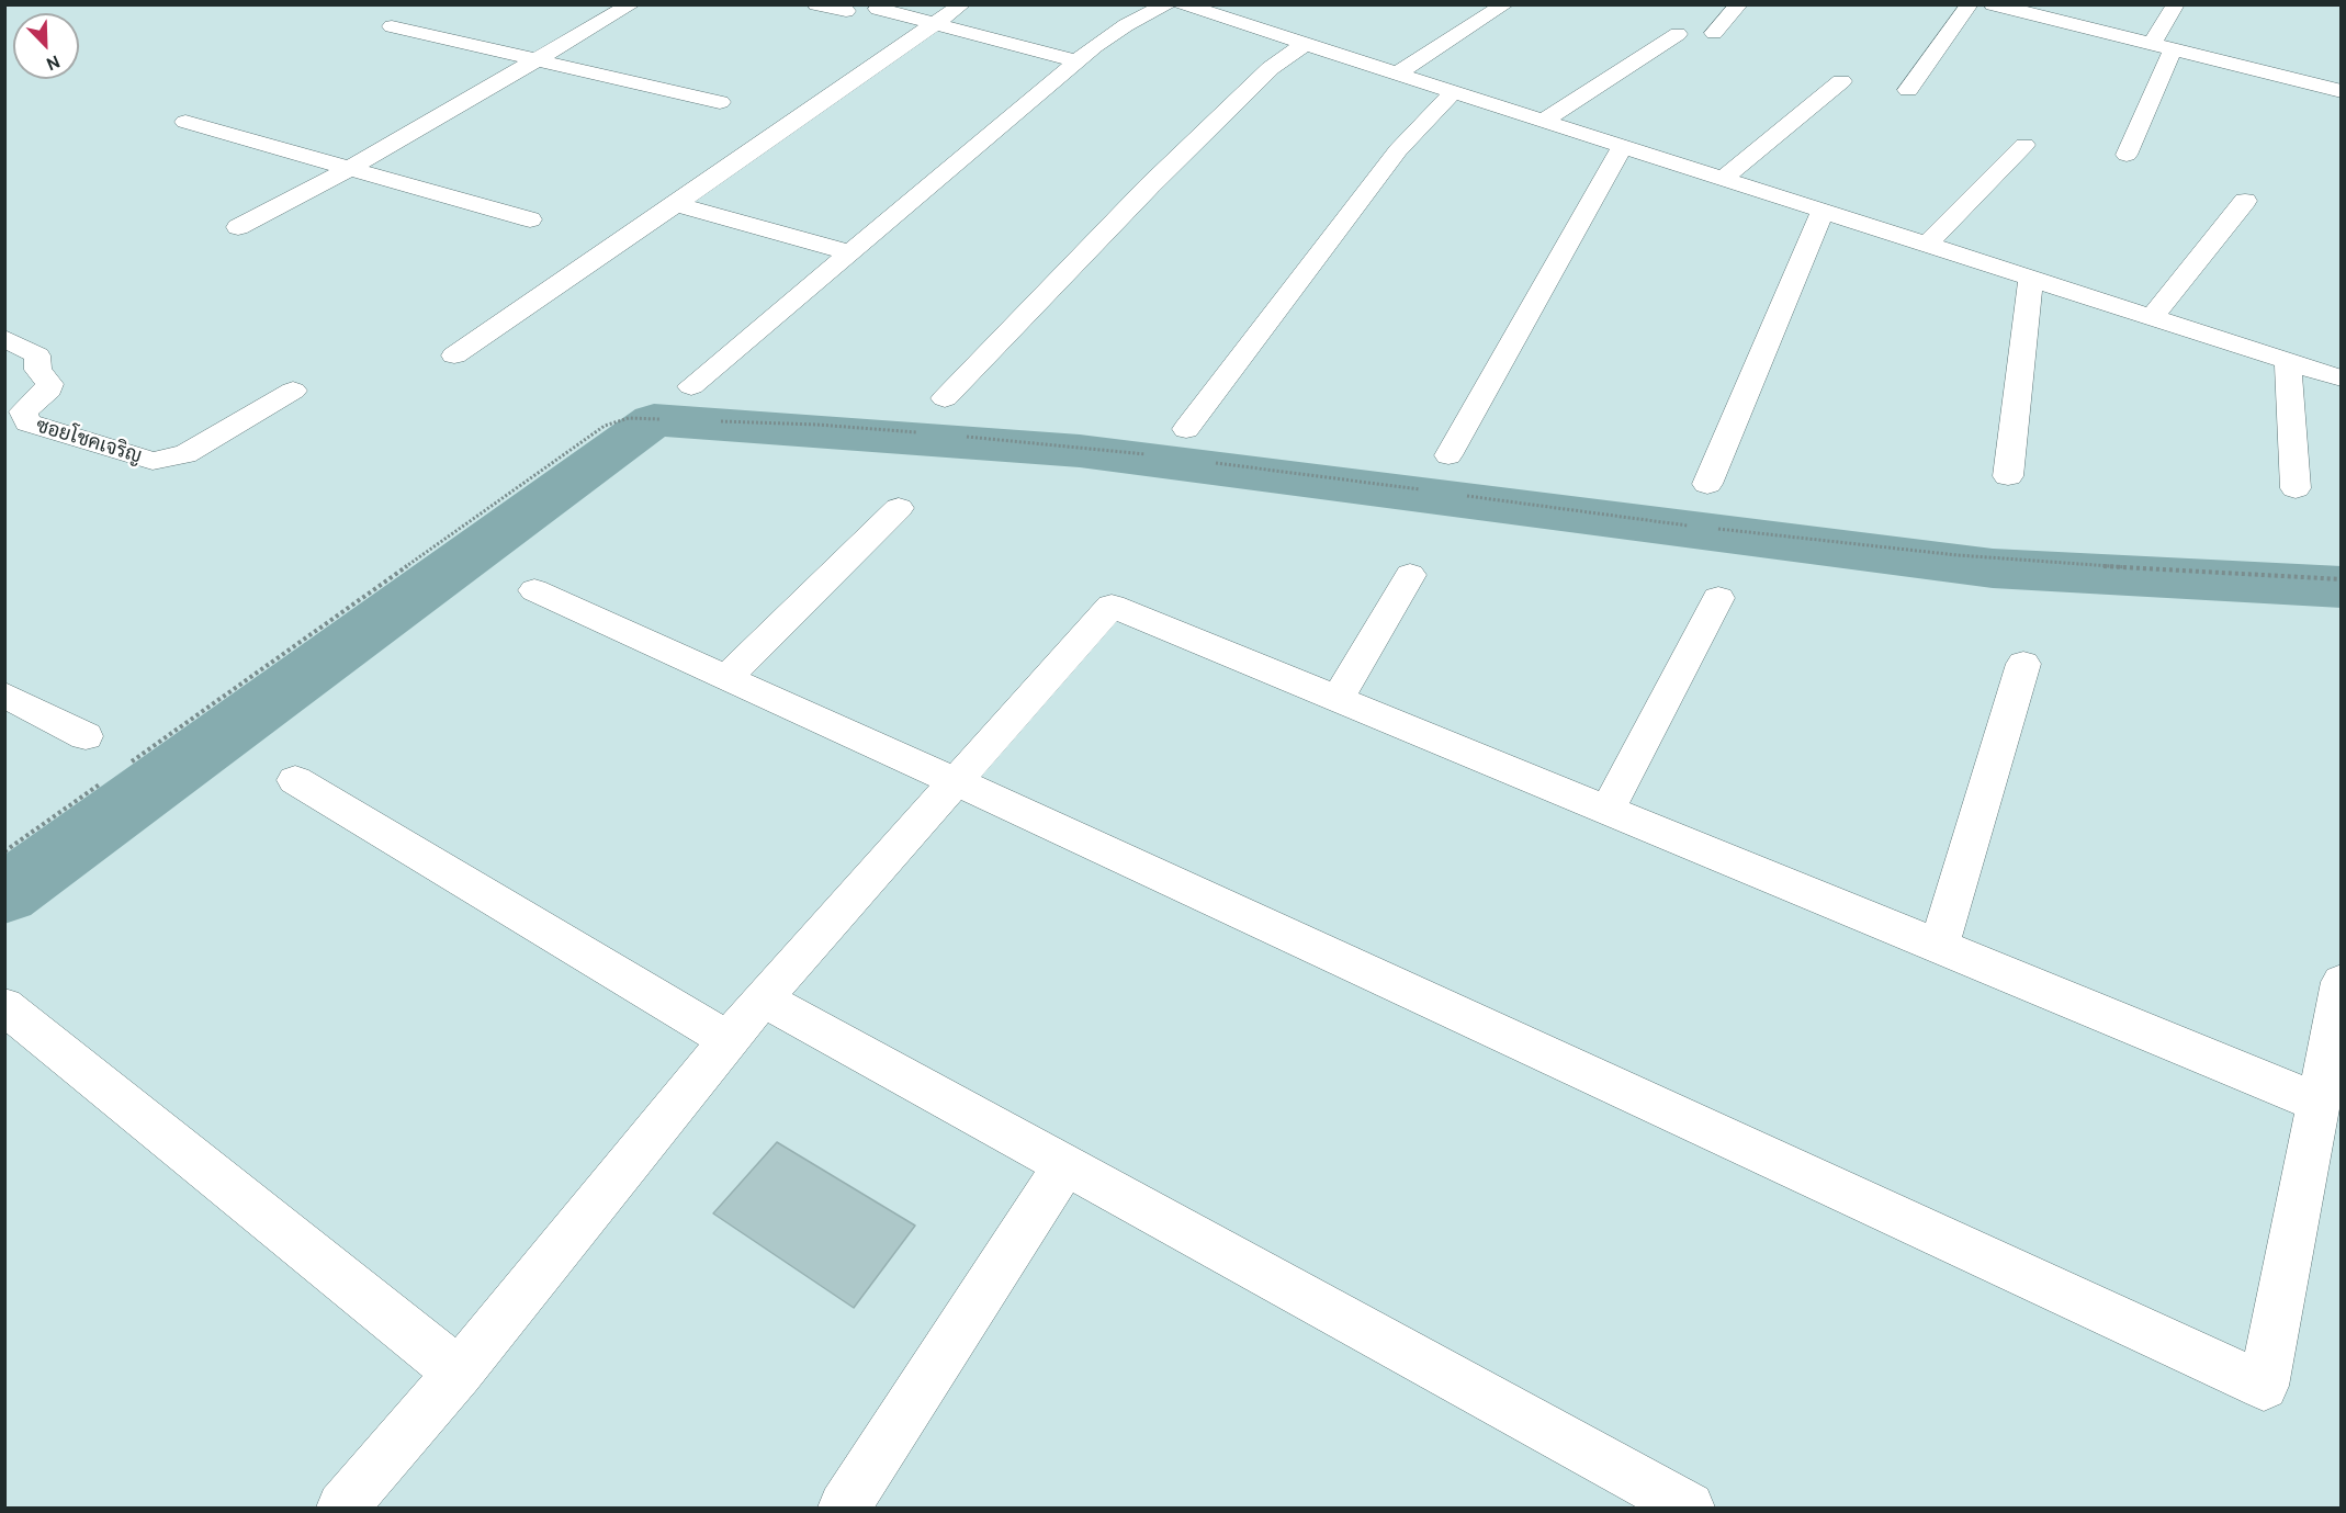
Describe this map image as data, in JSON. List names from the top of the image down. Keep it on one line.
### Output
{"streets":{"street":["ซอยโชคเจริญ"]},"north":"bottom right"}
